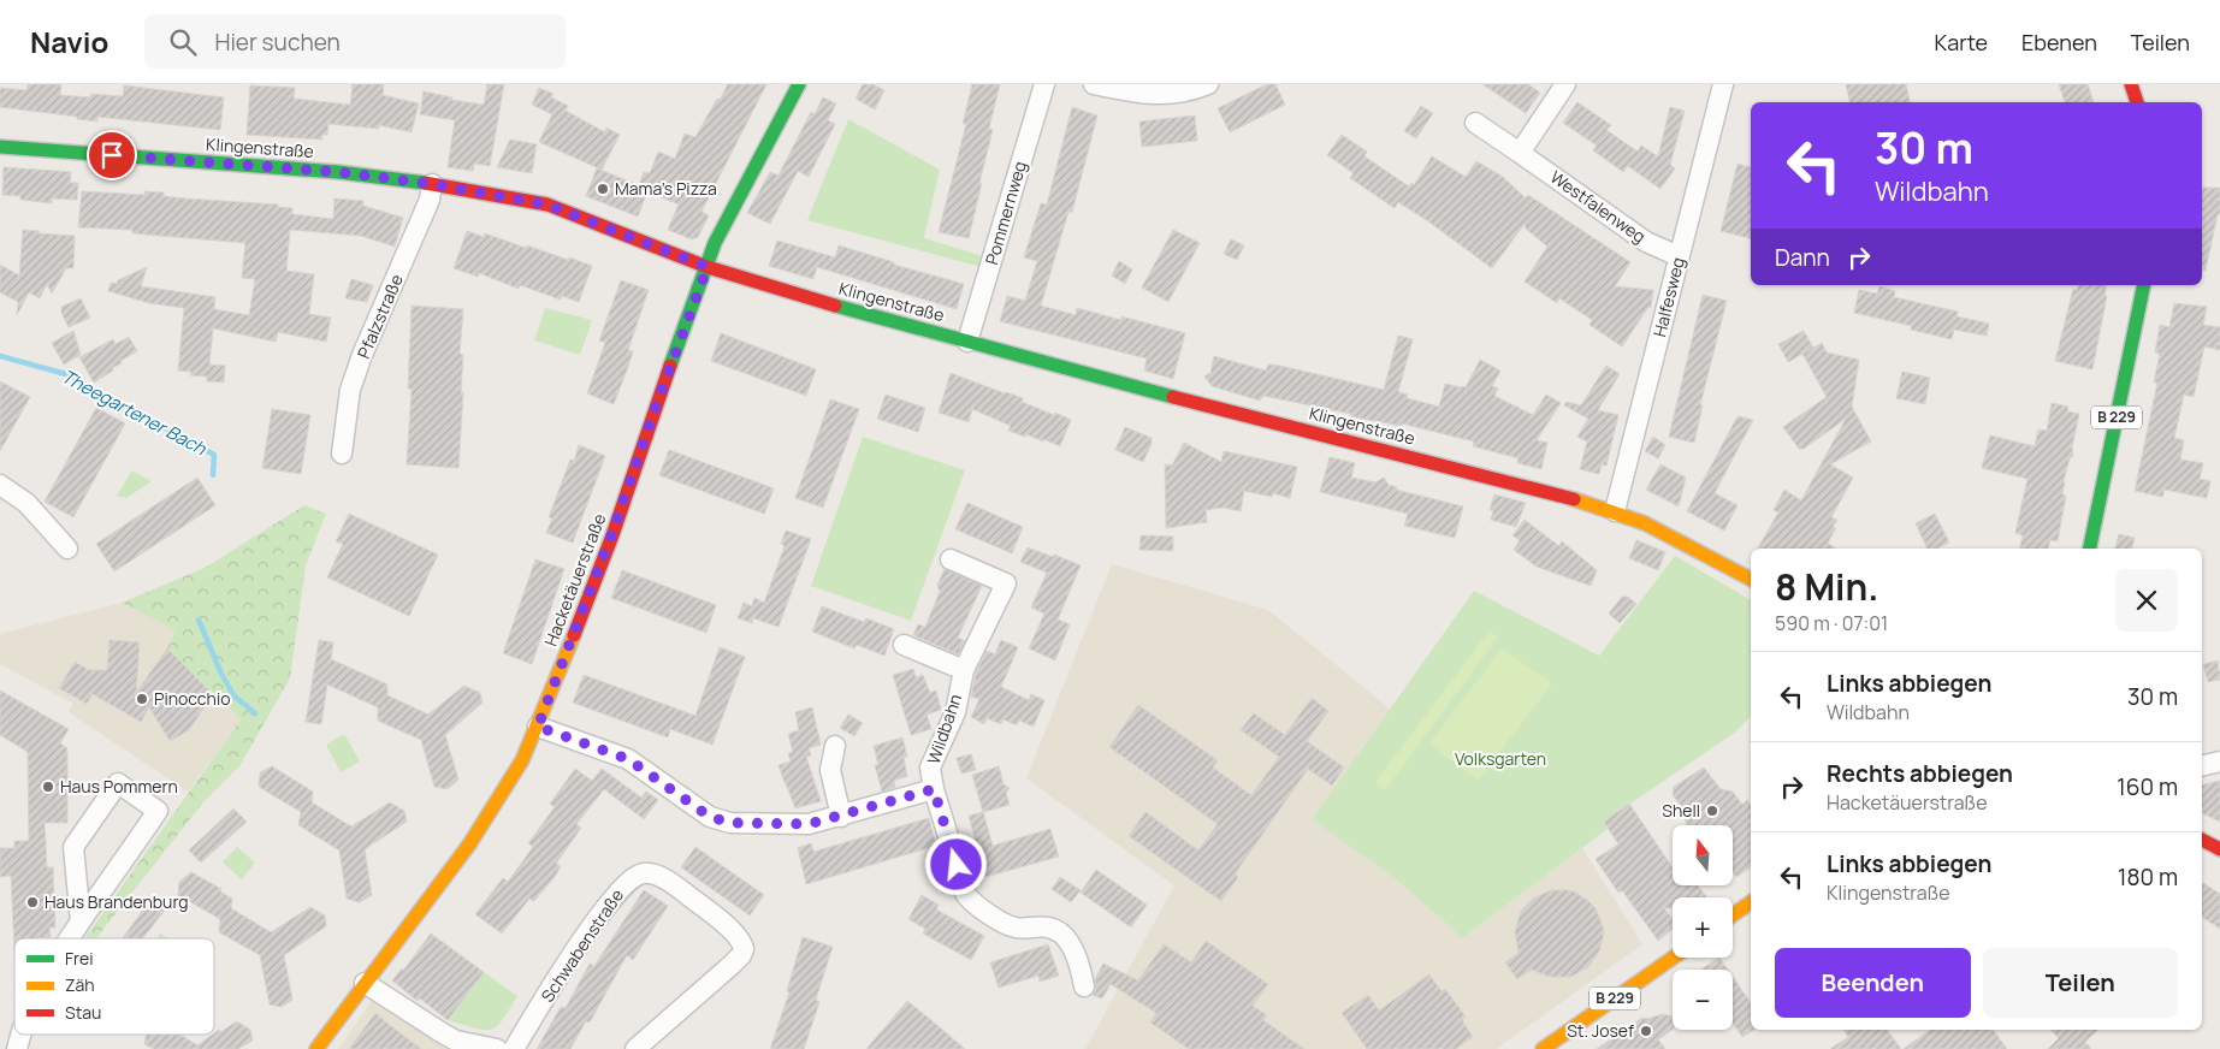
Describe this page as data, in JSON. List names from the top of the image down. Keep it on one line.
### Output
{"streets":{"street":["Klingenstraße","Westfalenweg","Pommernweg","Halfesweg","Pfalzstraße","B 229","Hacketäuerstraße","Wildbahn","Schwabenstraße"]},"crossings":[["Klingenstraße","Pommernweg"],["Klingenstraße","Halfesweg"],["Klingenstraße","Pfalzstraße"],["Klingenstraße","Hacketäuerstraße"],["Westfalenweg","Halfesweg"],["Hacketäuerstraße","Wildbahn"]],"water":["Theegartener Bach"],"parks":["Volksgarten"],"places":["Mama's Pizza","Pinocchio","Haus Pommern","Shell","Haus Brandenburg","St. Josef"],"legend":["Frei","Zäh","Stau"],"north":"top","page":{"header":"Navio","search":"Hier suchen","nav":["Karte","Ebenen","Teilen"],"turn":["30 m","Wildbahn"],"then":"Dann","heading":["8 Min.","590 m · 07:01"],"list":[{"name":"Links abbiegen","note":"Wildbahn","value":"30 m"},{"name":"Rechts abbiegen","note":"Hacketäuerstraße","value":"160 m"},{"name":"Links abbiegen","note":"Klingenstraße","value":"180 m"}],"map_buttons":["+","−"],"buttons":["Beenden","Teilen"]}}
